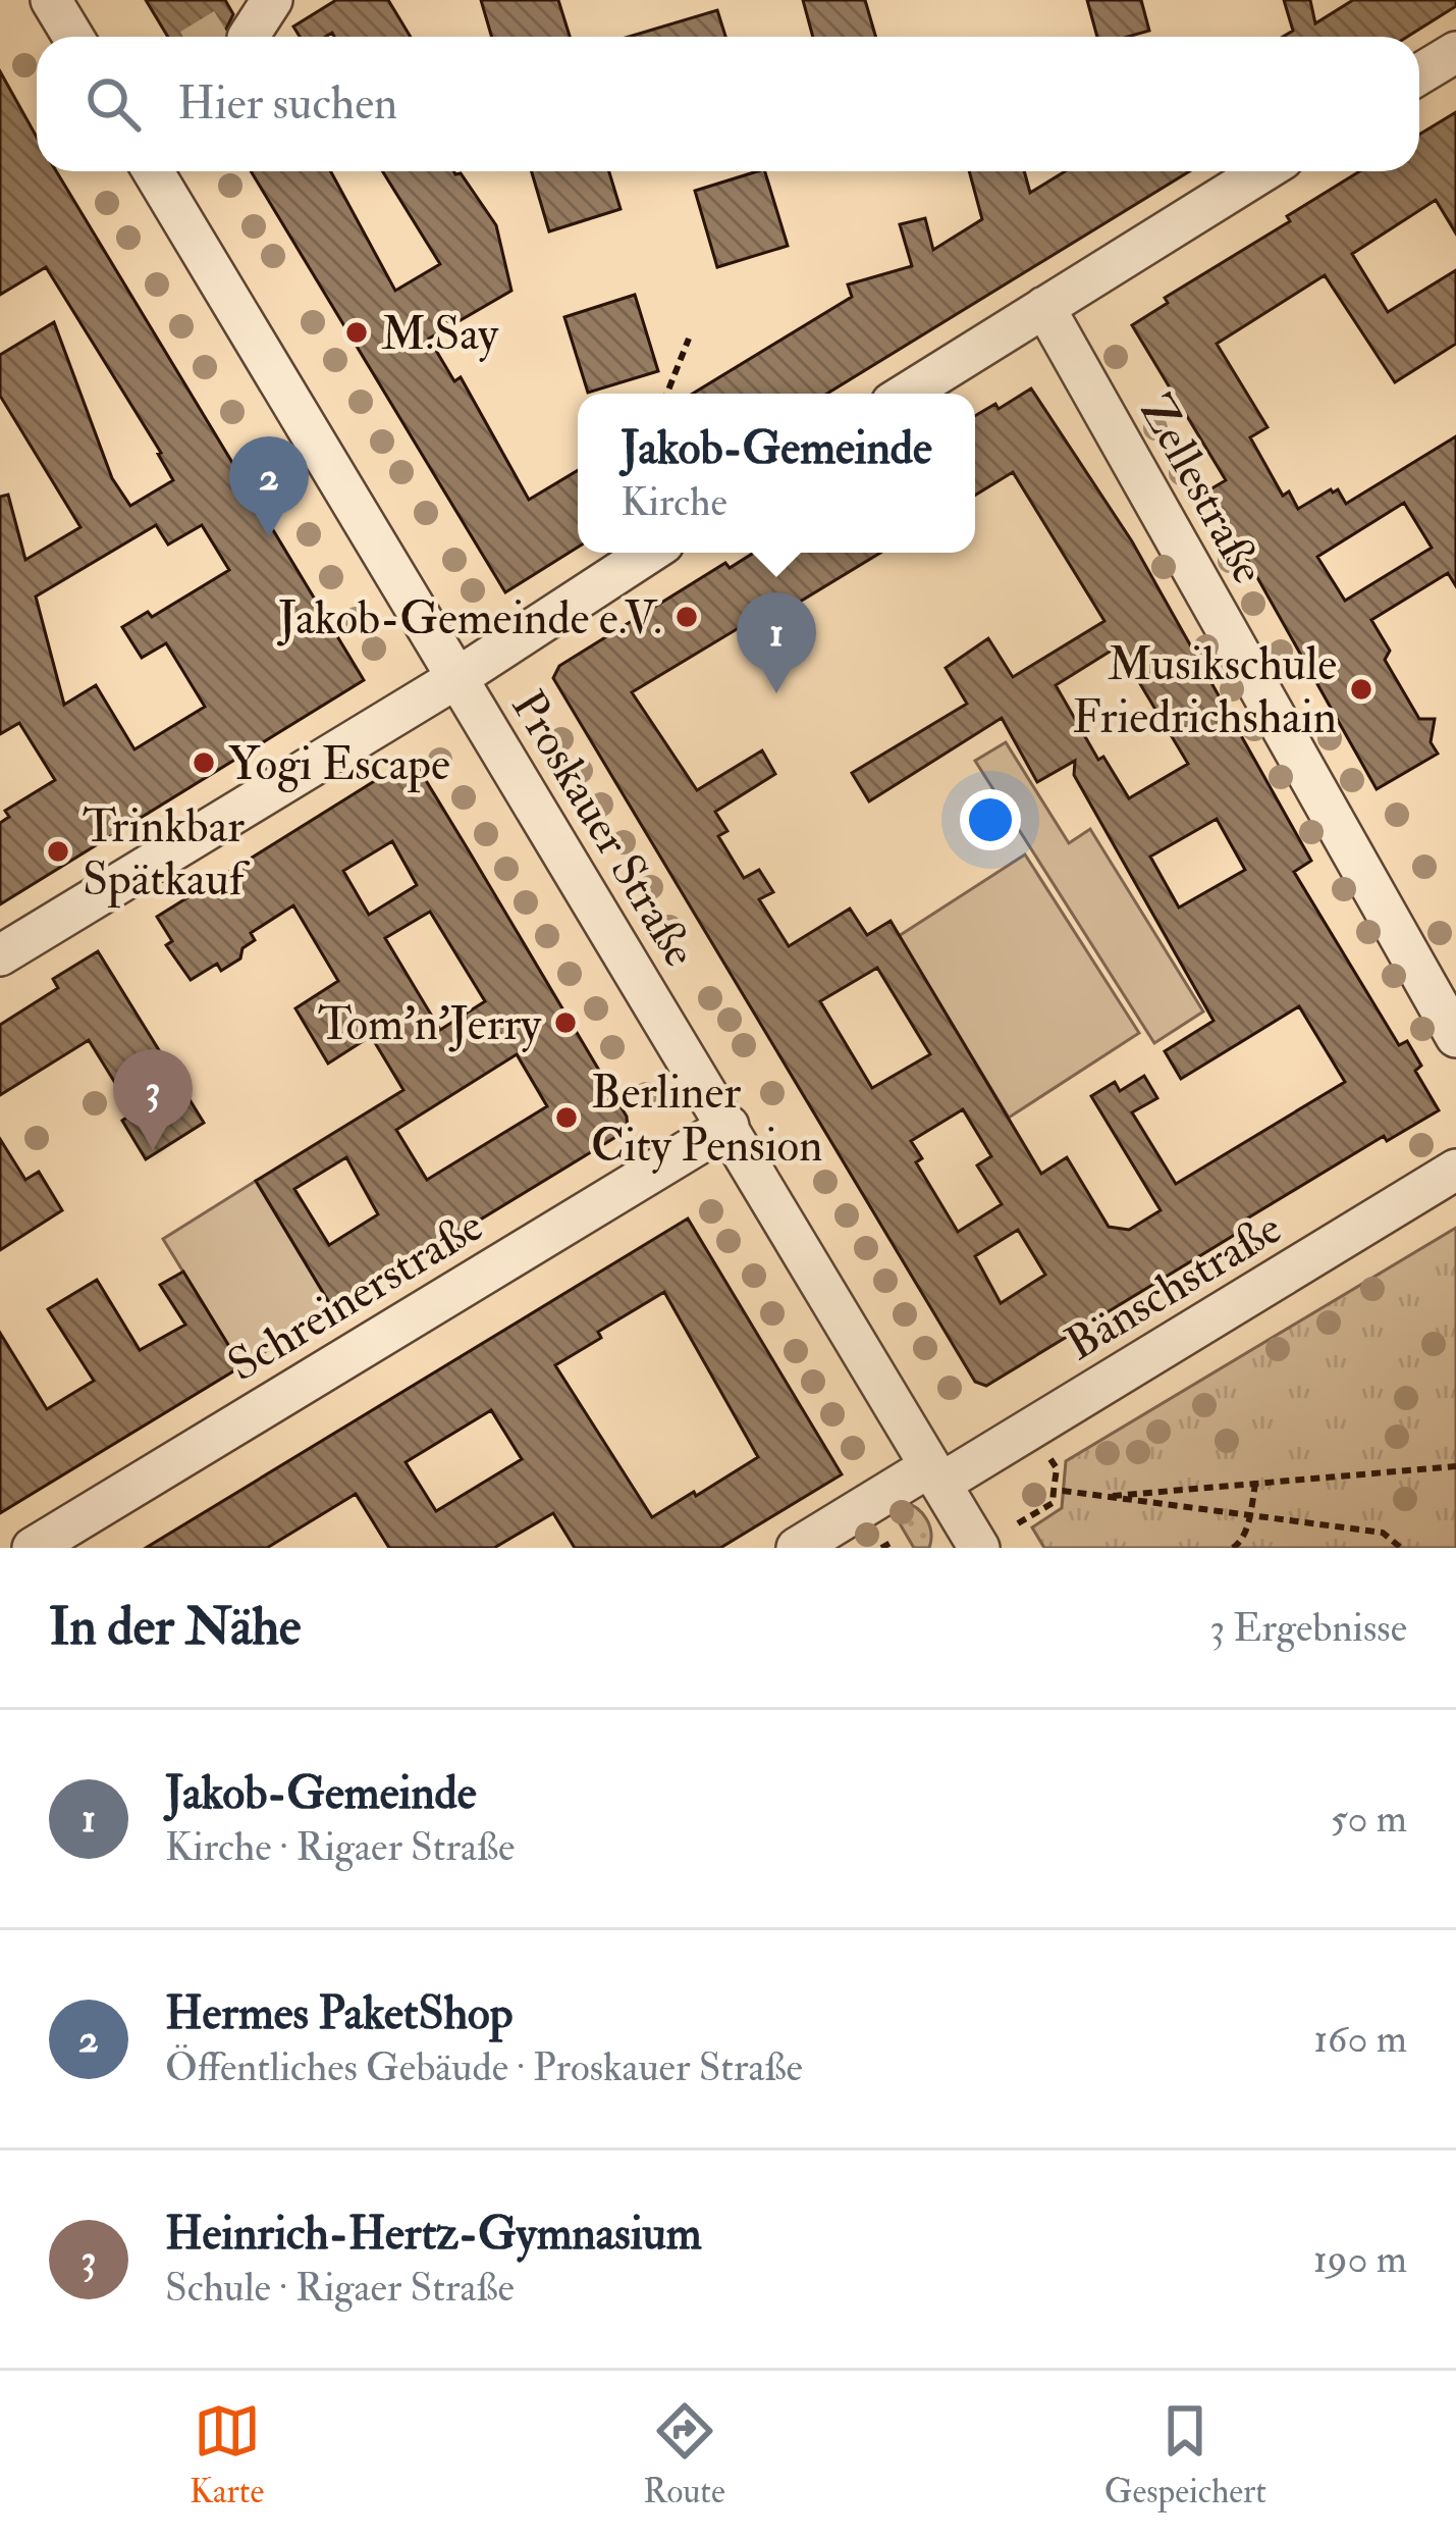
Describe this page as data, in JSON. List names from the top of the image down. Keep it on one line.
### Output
{"streets":{"street":["Zellestraße","Proskauer Straße","Bänschstraße","Schreinerstraße"]},"crossings":[["Proskauer Straße","Bänschstraße"],["Proskauer Straße","Schreinerstraße"]],"places":["M.Say","Jakob-Gemeinde e.V.","Musikschule Friedrichshain","Yogi Escape","Trinkbar Spätkauf","Tom’n’Jerry","Berliner City Pension"],"page":{"search":"Hier suchen","popup":["Jakob-Gemeinde","Kirche"],"pins":["2","1","3"],"heading":["In der Nähe","3 Ergebnisse"],"list":[{"mark":"1","name":"Jakob-Gemeinde","note":"Kirche · Rigaer Straße","value":"50 m"},{"mark":"2","name":"Hermes PaketShop","note":"Öffentliches Gebäude · Proskauer Straße","value":"160 m"},{"mark":"3","name":"Heinrich-Hertz-Gymnasium","note":"Schule · Rigaer Straße","value":"190 m"}],"nav":["Karte","Route","Gespeichert"]}}
